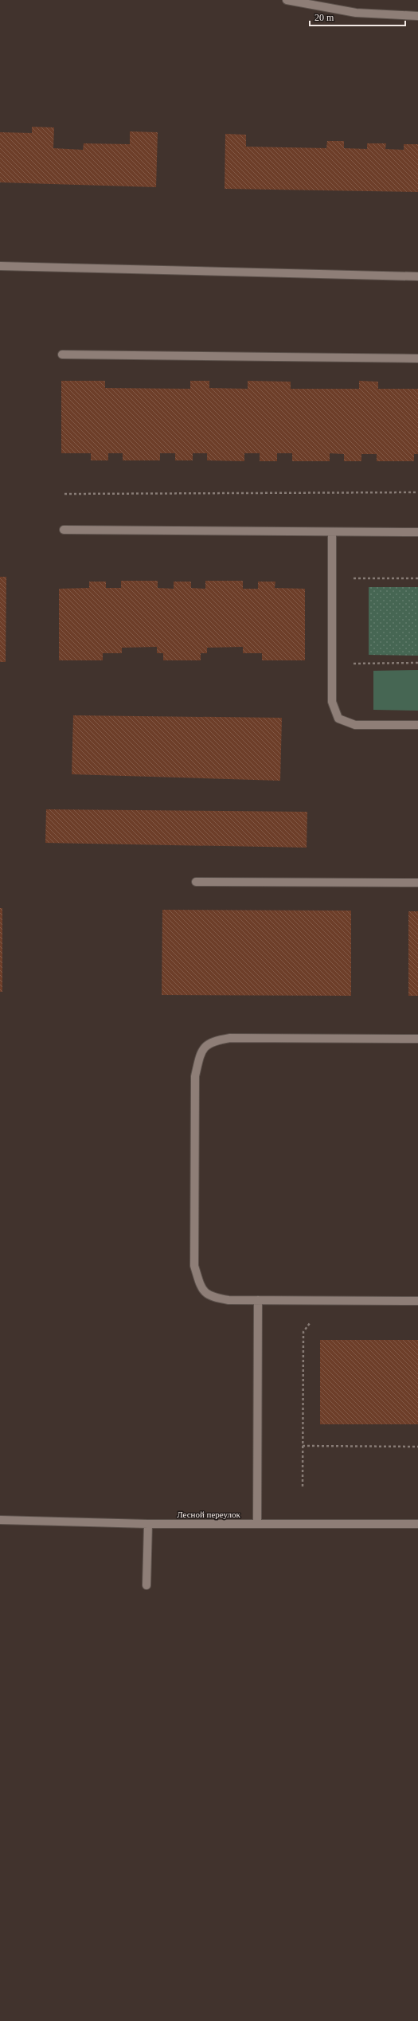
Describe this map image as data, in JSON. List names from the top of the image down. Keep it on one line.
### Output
{"streets":{"street":["Лесной переулок"]},"scale_bar":"20 m"}
